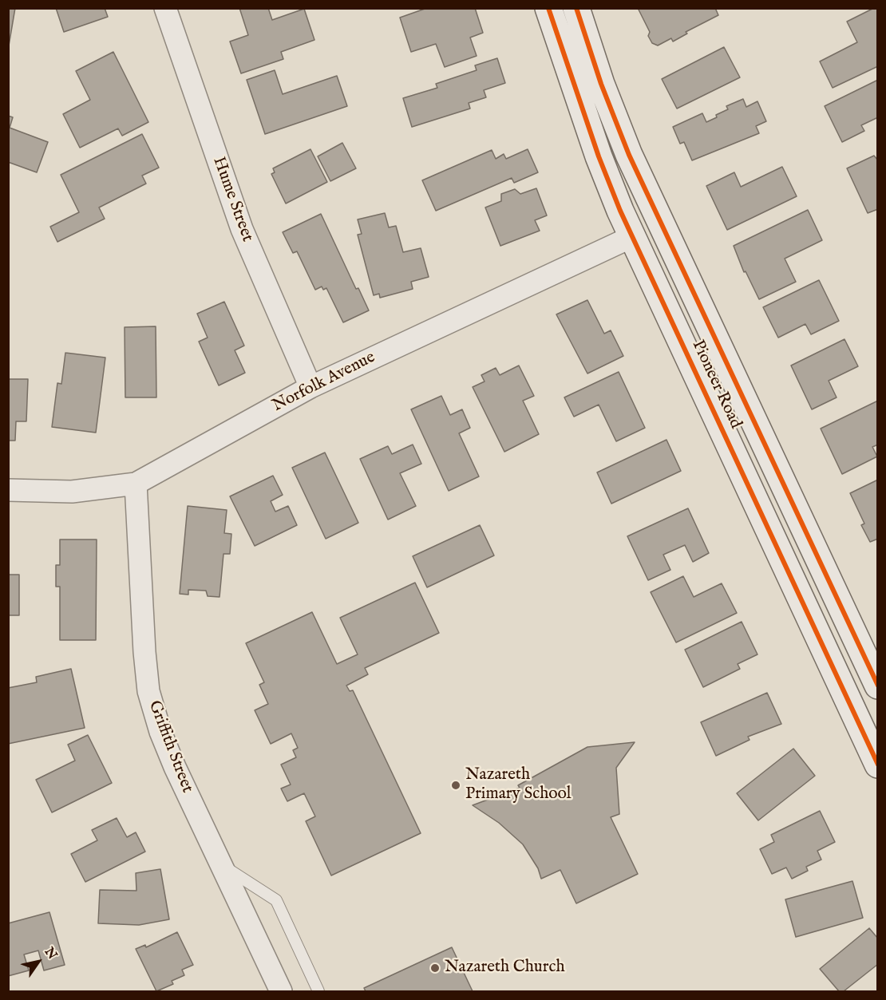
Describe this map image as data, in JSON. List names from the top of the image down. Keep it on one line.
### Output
{"streets":{"main road":["Pioneer Road"],"street":["Hume Street","Norfolk Avenue","Griffith Street"]},"crossings":[["Hume Street","Norfolk Avenue"],["Norfolk Avenue","Pioneer Road"],["Norfolk Avenue","Griffith Street"]],"places":["Nazareth Primary School","Nazareth Church"],"north":"top right"}
